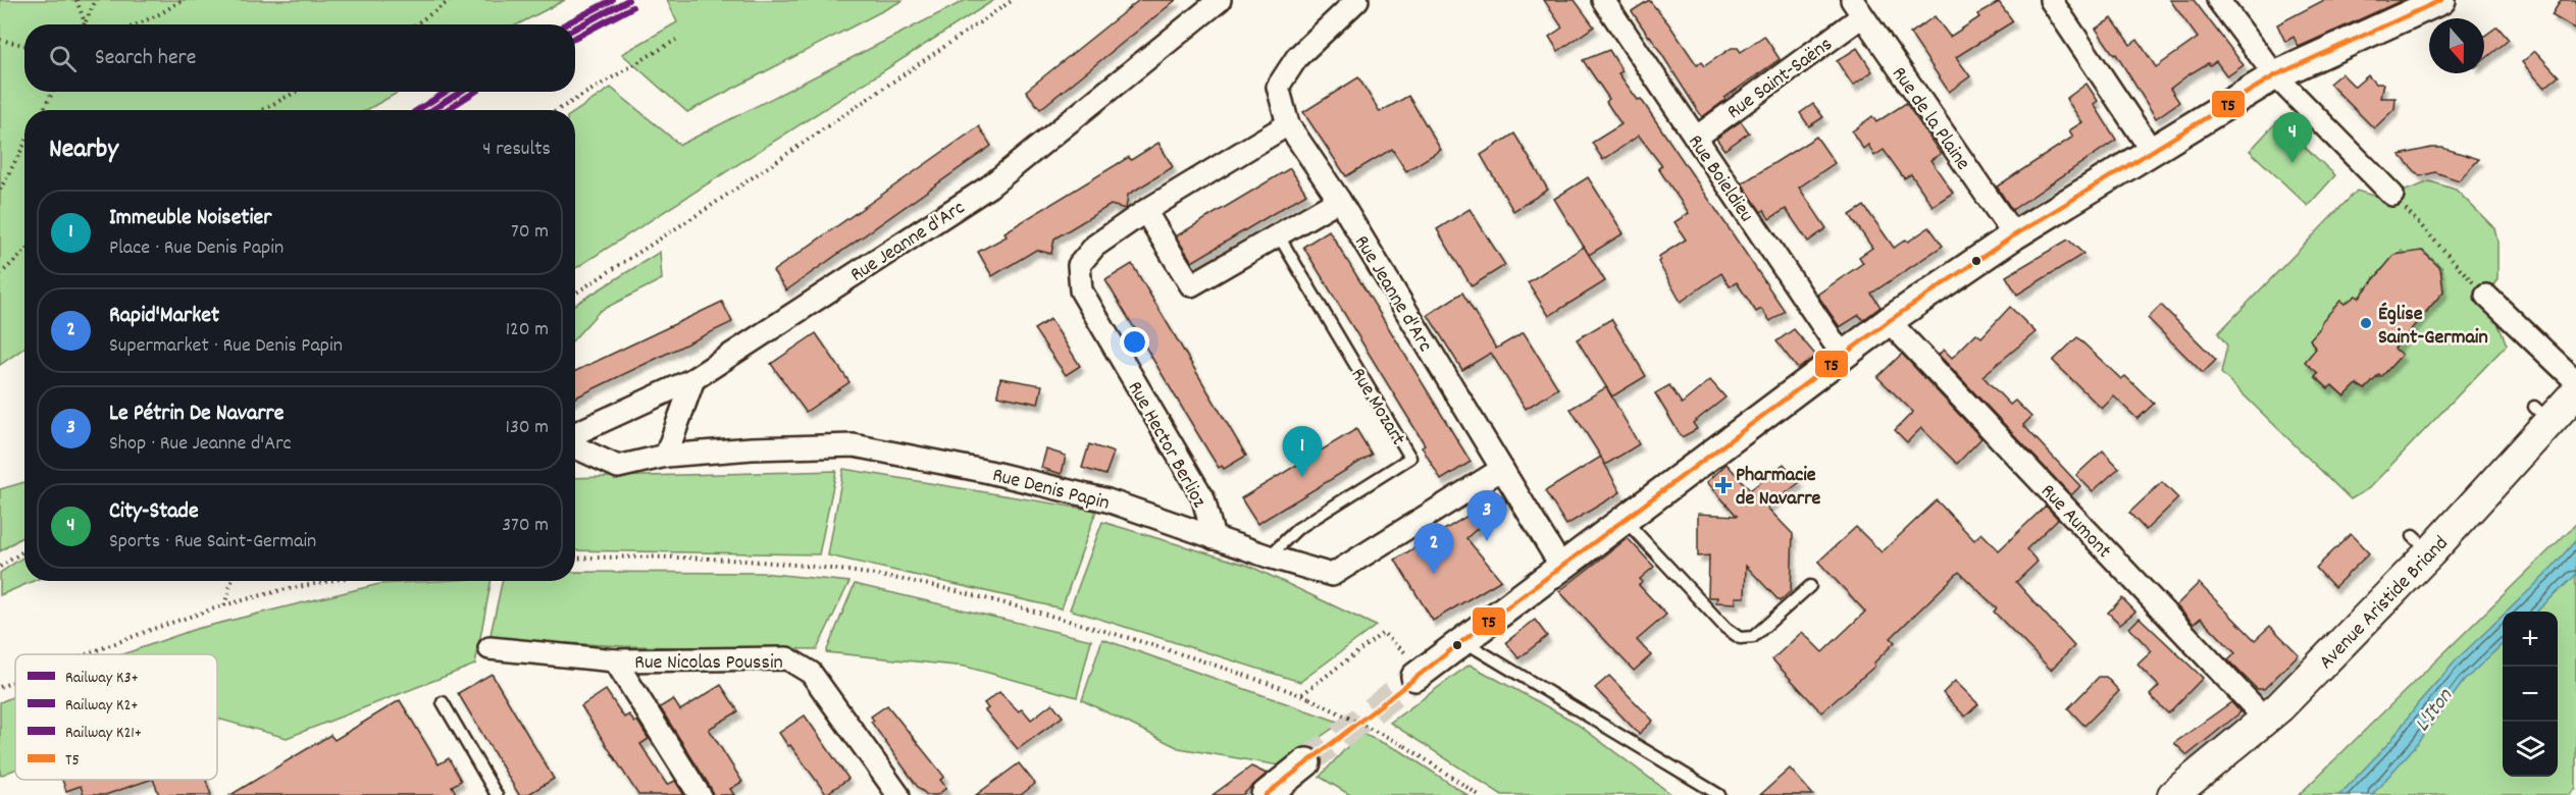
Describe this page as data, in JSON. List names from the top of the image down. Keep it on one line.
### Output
{"streets":{"main road":["Avenue Aristide Briand"],"street":["Rue Saint-Saëns","Rue de la Plaine","Rue Boieldieu","Rue Jeanne d'Arc","Rue Hector Berlioz","Rue Denis Papin","Rue Aumont","Rue Nicolas Poussin"],"lane":["Rue Mozart"]},"crossings":[["Rue Saint-Saëns","Rue de la Plaine"],["Rue Saint-Saëns","Rue Boieldieu"],["Rue Jeanne d'Arc","Rue Denis Papin"],["Rue Mozart","Rue Denis Papin"],["Rue Hector Berlioz","Rue Denis Papin"],["Rue Aumont","Avenue Aristide Briand"]],"water":["L'Iton"],"places":{"other":["Église Saint-Germain"],"health":["Pharmacie de Navarre"]},"lines":["rail line K3+","rail line K21+","transit line T5","rail line K2+"],"legend":["Railway K3+","Railway K2+","Railway K21+","T5"],"north":"bottom","page":{"search":"Search here","heading":["Nearby","4 results"],"pins":["4","1","3","2"],"list":[{"mark":"1","name":"Immeuble Noisetier","note":"Place · Rue Denis Papin","value":"70 m"},{"mark":"2","name":"Rapid'Market","note":"Supermarket · Rue Denis Papin","value":"120 m"},{"mark":"3","name":"Le Pétrin De Navarre","note":"Shop · Rue Jeanne d'Arc","value":"130 m"},{"mark":"4","name":"City-Stade","note":"Sports · Rue Saint-Germain","value":"370 m"}],"map_buttons":["+","−"]}}
